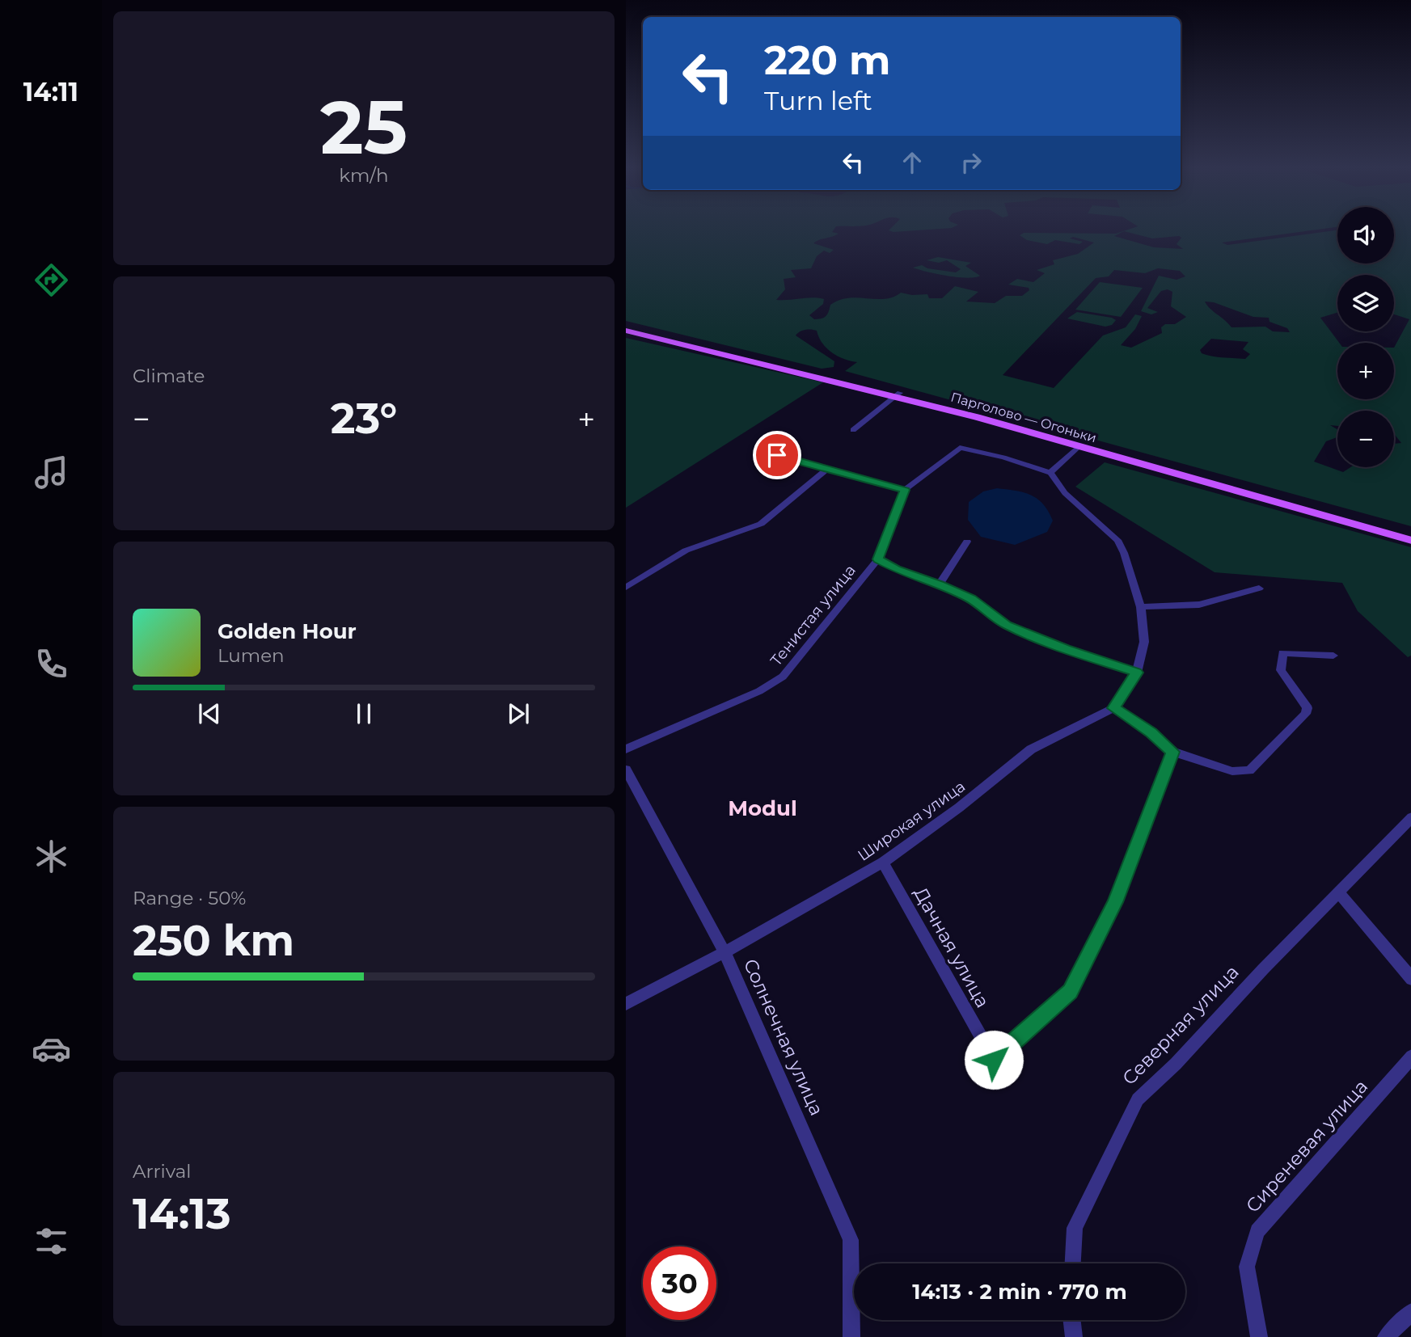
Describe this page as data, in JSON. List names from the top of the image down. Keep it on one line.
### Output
{"streets":{"main road":["Парголово — Огоньки"],"street":["Тенистая улица","Широкая улица","Дачная улица","Северная улица","Солнечная улица","Сиреневая улица"]},"crossings":[["Широкая улица","Дачная улица"],["Широкая улица","Солнечная улица"]],"districts":["Modul"],"page":{"tabs":"14:11","tile":[["25","km/h"],"Climate",["Range · 50%","250 km"],["Arrival","14:13"]],"turn":["220 m","Turn left"],"map_buttons":["+","−"],"heat":["−","23°","+"],"song":["Golden Hour","Lumen"],"limit":"30","trip":"14:13 · 2 min · 770 m"}}
